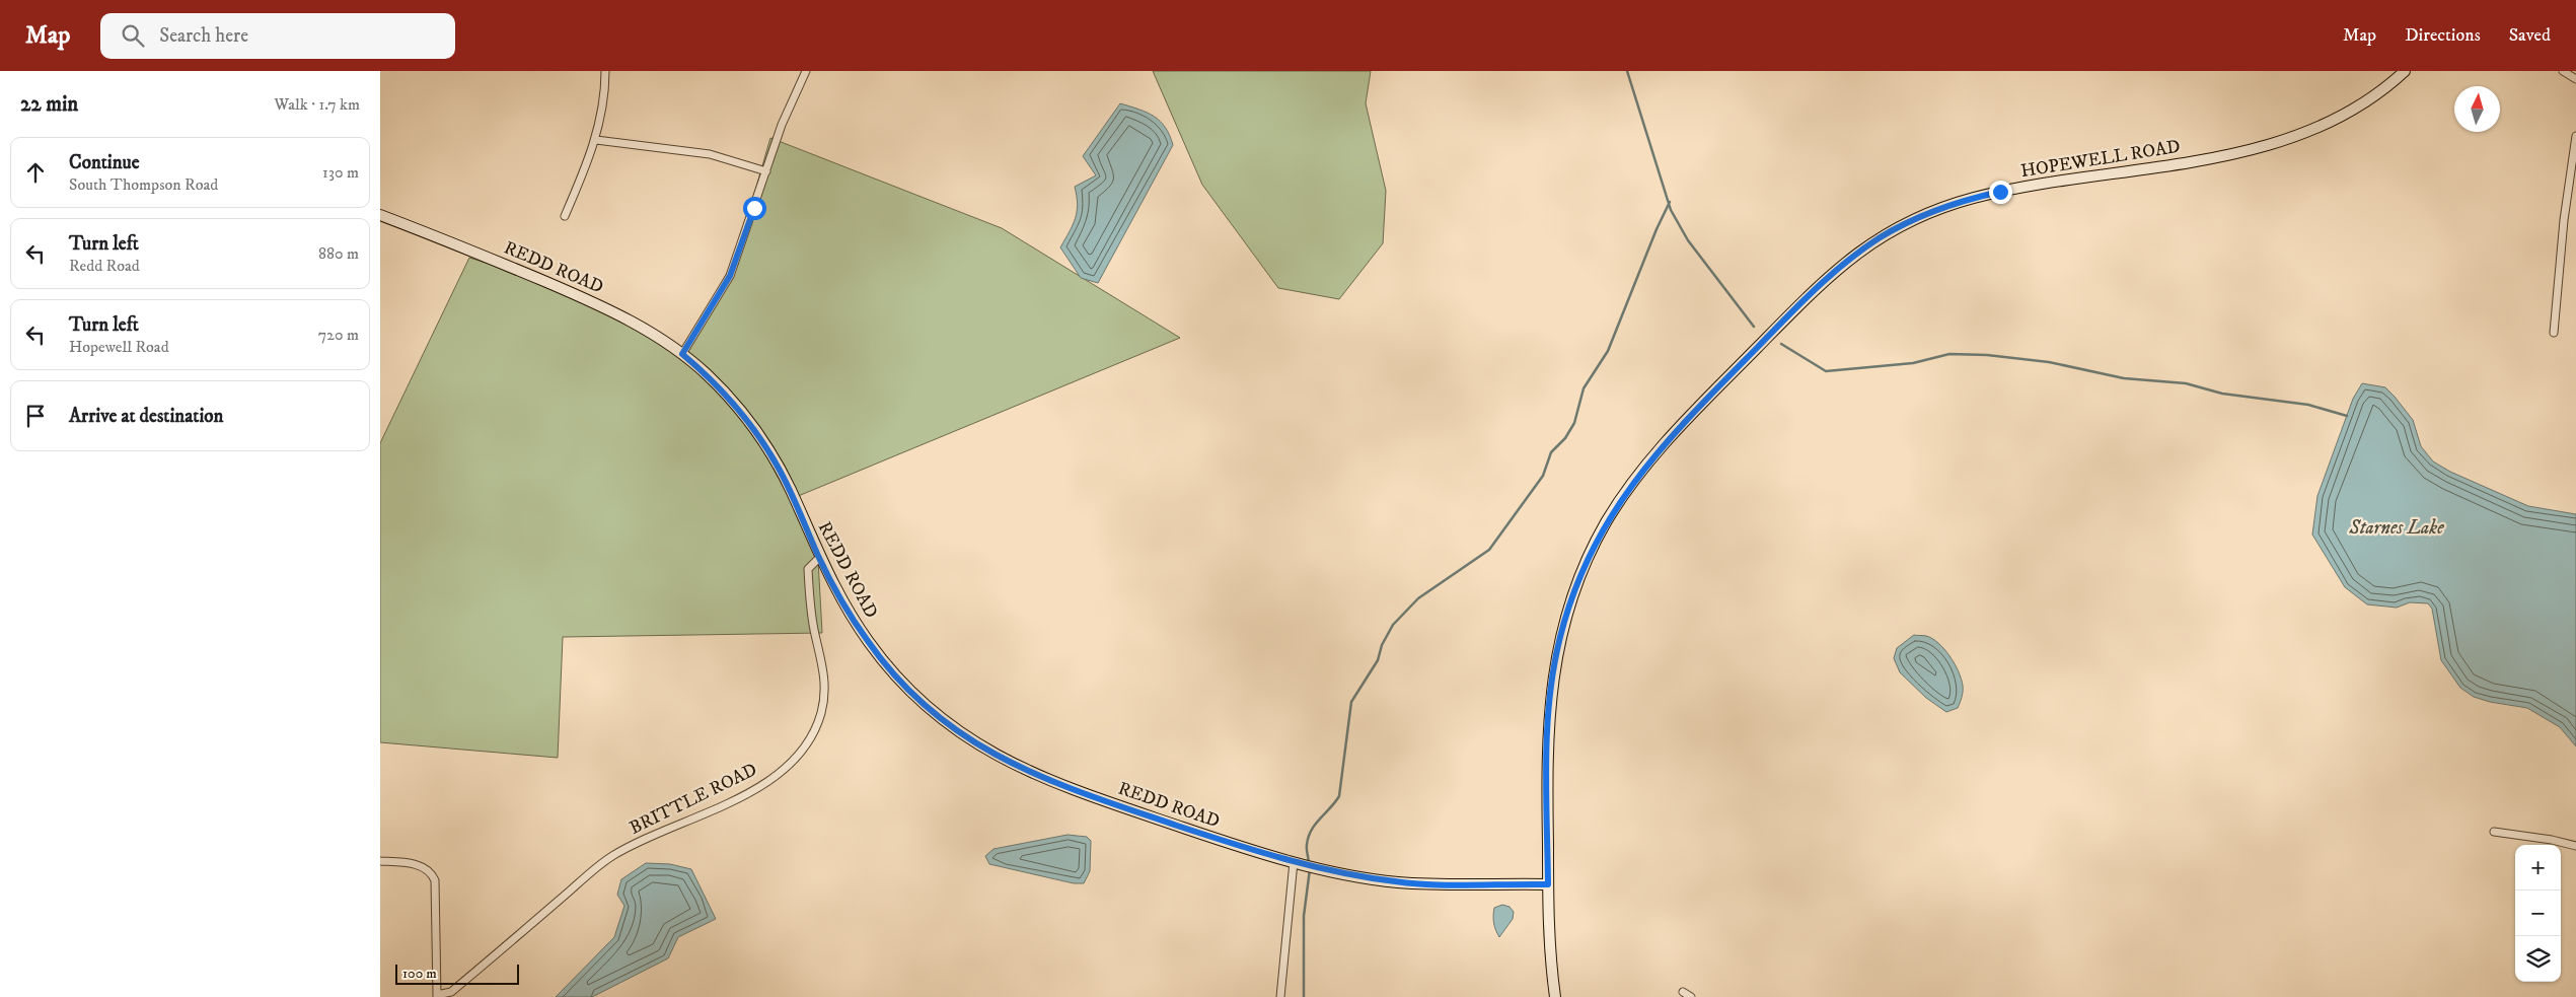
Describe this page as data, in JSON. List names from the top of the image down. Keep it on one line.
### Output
{"streets":{"street":["HOPEWELL ROAD","REDD ROAD","BRITTLE ROAD"]},"crossings":[["HOPEWELL ROAD","REDD ROAD"],["REDD ROAD","BRITTLE ROAD"]],"water":["Starnes Lake"],"scale_bar":"100 m","north":"top","page":{"header":"Map","search":"Search here","nav":["Map","Directions","Saved"],"heading":["22 min","Walk · 1.7 km"],"list":[["Continue","South Thompson Road","130 m"],["Turn left","Redd Road","880 m"],["Turn left","Hopewell Road","720 m"],"Arrive at destination"],"map_buttons":["+","−"],"scale":"100 m"}}
